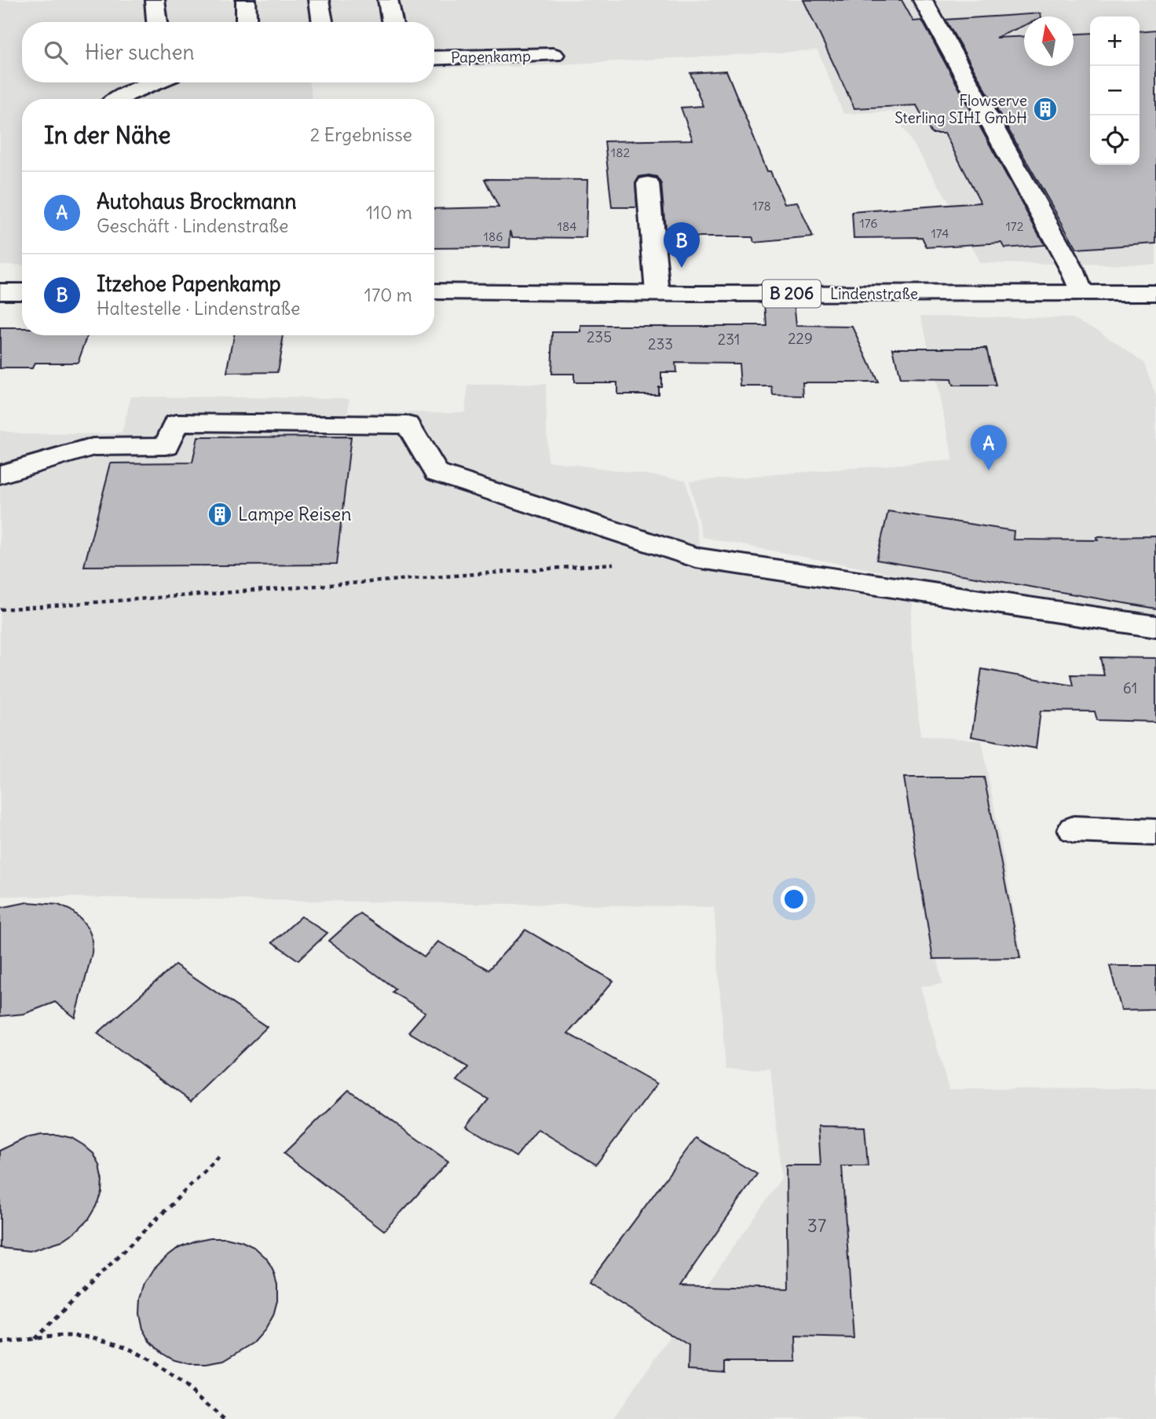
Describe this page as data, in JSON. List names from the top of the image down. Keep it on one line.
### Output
{"streets":{"main road":["Papenkamp","B 206","Lindenstraße"]},"places":{"building":["Flowserve Sterling SIHI GmbH","Lampe Reisen"]},"house_numbers":["182","178","176","184","172","174","186","235","229","231","233","61","37"],"north":"top","page":{"map_buttons":["+","−"],"search":"Hier suchen","heading":["In der Nähe","2 Ergebnisse"],"list":[{"mark":"A","name":"Autohaus Brockmann","note":"Geschäft · Lindenstraße","value":"110 m"},{"mark":"B","name":"Itzehoe Papenkamp","note":"Haltestelle · Lindenstraße","value":"170 m"}],"pins":["B","A"]}}
